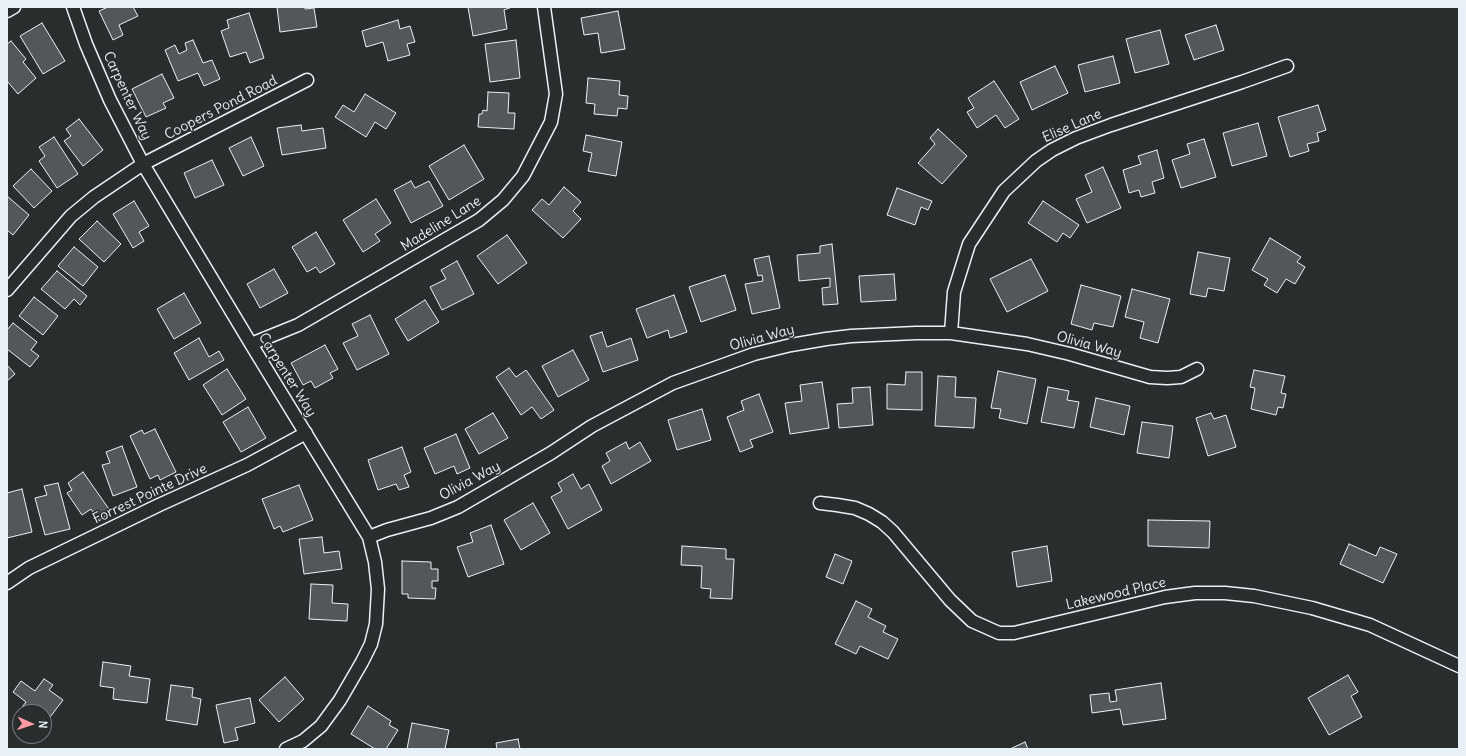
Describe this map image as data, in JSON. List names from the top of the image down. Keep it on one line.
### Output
{"streets":{"street":["Carpenter Way","Coopers Pond Road","Elise Lane","Madeline Lane","Olivia Way","Forrest Pointe Drive","Lakewood Place"]},"crossings":[["Carpenter Way","Coopers Pond Road"],["Carpenter Way","Madeline Lane"],["Carpenter Way","Olivia Way"],["Carpenter Way","Forrest Pointe Drive"],["Elise Lane","Olivia Way"]],"north":"right"}
